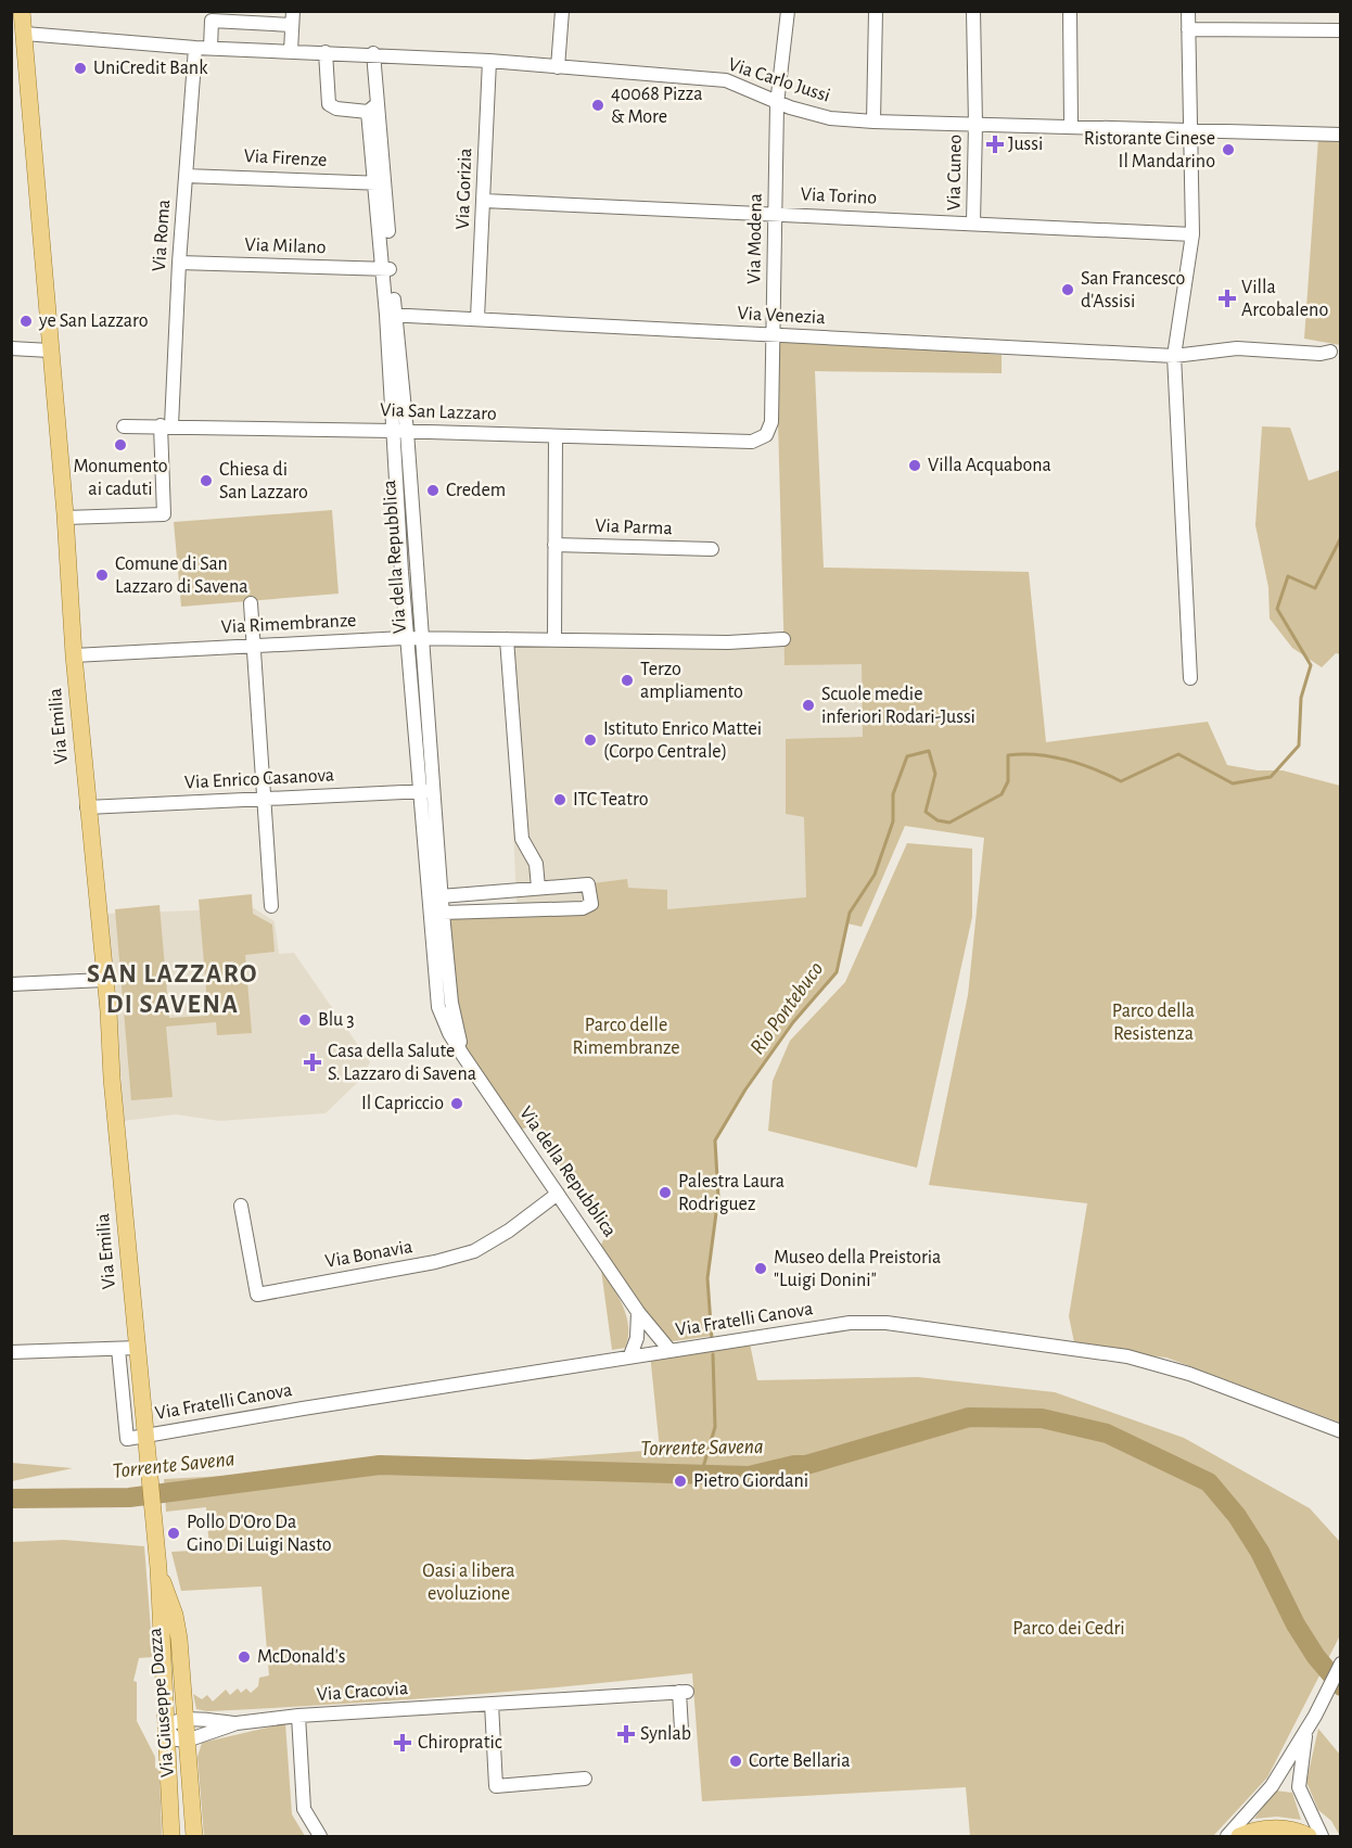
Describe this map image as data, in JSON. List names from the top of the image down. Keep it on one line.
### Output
{"streets":{"main road":["Via Emilia","Via Giuseppe Dozza"],"street":["Via Carlo Jussi","Via Firenze","Via Cuneo","Via Gorizia","Via Torino","Via Roma","Via Modena","Via Milano","Via Venezia","Via San Lazzaro","Via Parma","Via della Repubblica","Via Rimembranze","Via Enrico Casanova","Via Bonavia","Via Fratelli Canova","Via Cracovia"]},"crossings":[["Via Carlo Jussi","Via Cuneo"],["Via Carlo Jussi","Via Gorizia"],["Via Carlo Jussi","Via Roma"],["Via Carlo Jussi","Via Modena"],["Via Carlo Jussi","Via della Repubblica"],["Via Carlo Jussi","Via Emilia"],["Via Firenze","Via Roma"],["Via Firenze","Via della Repubblica"],["Via Cuneo","Via Torino"],["Via Gorizia","Via Torino"],["Via Gorizia","Via Venezia"],["Via Torino","Via Modena"],["Via Roma","Via Milano"],["Via Roma","Via San Lazzaro"],["Via Roma","Via Emilia"],["Via Modena","Via Venezia"],["Via Modena","Via San Lazzaro"],["Via Milano","Via della Repubblica"],["Via Venezia","Via della Repubblica"],["Via San Lazzaro","Via della Repubblica"],["Via della Repubblica","Via Rimembranze"],["Via della Repubblica","Via Enrico Casanova"],["Via della Repubblica","Via Bonavia"],["Via della Repubblica","Via Fratelli Canova"],["Via Rimembranze","Via Emilia"],["Via Emilia","Via Enrico Casanova"],["Via Emilia","Via Fratelli Canova"],["Via Emilia","Via Giuseppe Dozza"],["Via Cracovia","Via Giuseppe Dozza"]],"districts":["SAN LAZZARO DI SAVENA"],"water":["Rio Pontebuco","Torrente Savena"],"parks":["Parco della Resistenza","Parco delle Rimembranze","Oasi a libera evoluzione","Parco dei Cedri"],"places":{"other":["UniCredit Bank","40068 Pizza & More","Ristorante Cinese Il Mandarino","San Francesco d'Assisi","ye San Lazzaro","Monumento ai caduti","Villa Acquabona","Chiesa di San Lazzaro","Credem","Comune di San Lazzaro di Savena","Terzo ampliamento","Scuole medie inferiori Rodari-Jussi","Istituto Enrico Mattei (Corpo Centrale)","ITC Teatro","Blu 3","Il Capriccio","Palestra Laura Rodriguez","Museo della Preistoria \"Luigi Donini\"","Pietro Giordani","Pollo D'Oro Da Gino Di Luigi Nasto","McDonald's","Corte Bellaria"],"health":["Jussi","Villa Arcobaleno","Casa della Salute S. Lazzaro di Savena","Synlab","Chiropratic"]}}
